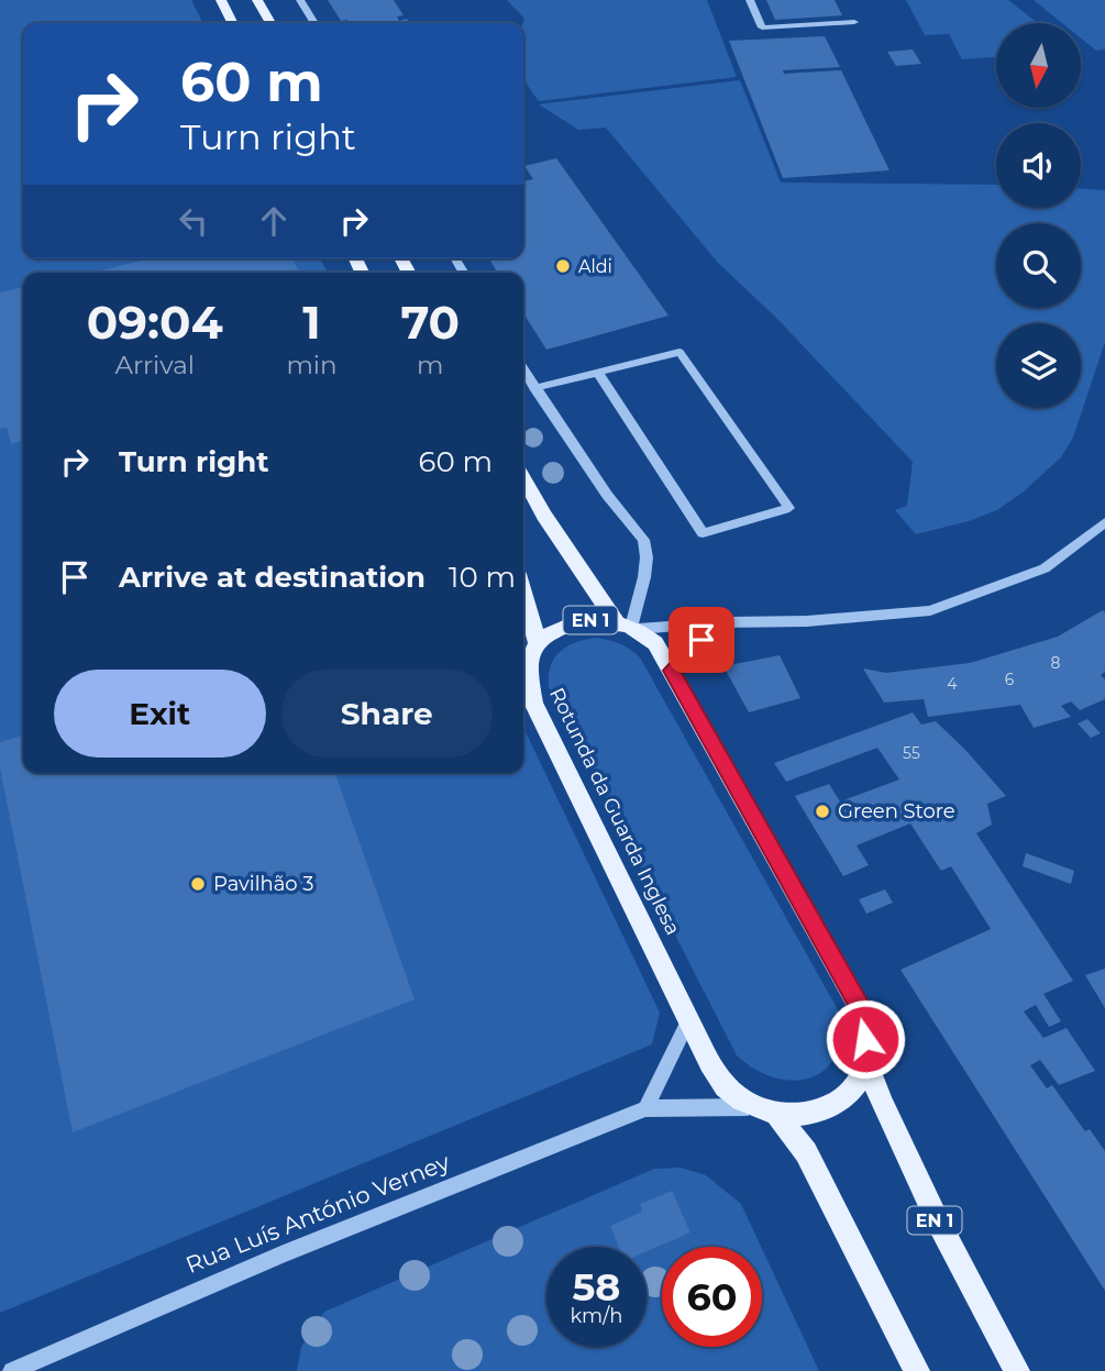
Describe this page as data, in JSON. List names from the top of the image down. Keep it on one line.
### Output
{"streets":{"main road":["EN 1","Rotunda da Guarda Inglesa"],"street":["Rua Luís António Verney"]},"crossings":[["EN 1","Rotunda da Guarda Inglesa"]],"places":["Aldi","Green Store","Pavilhão 3"],"house_numbers":["8","6","4","55"],"north":"bottom","page":{"turn":["60 m","Turn right"],"eta":["09:04","Arrival","1","min","70","m"],"list":[{"name":"Turn right","value":"60 m"},{"name":"Arrive at destination","value":"10 m"}],"buttons":["Exit","Share"],"speed":"58 km/h","limit":"60"}}
